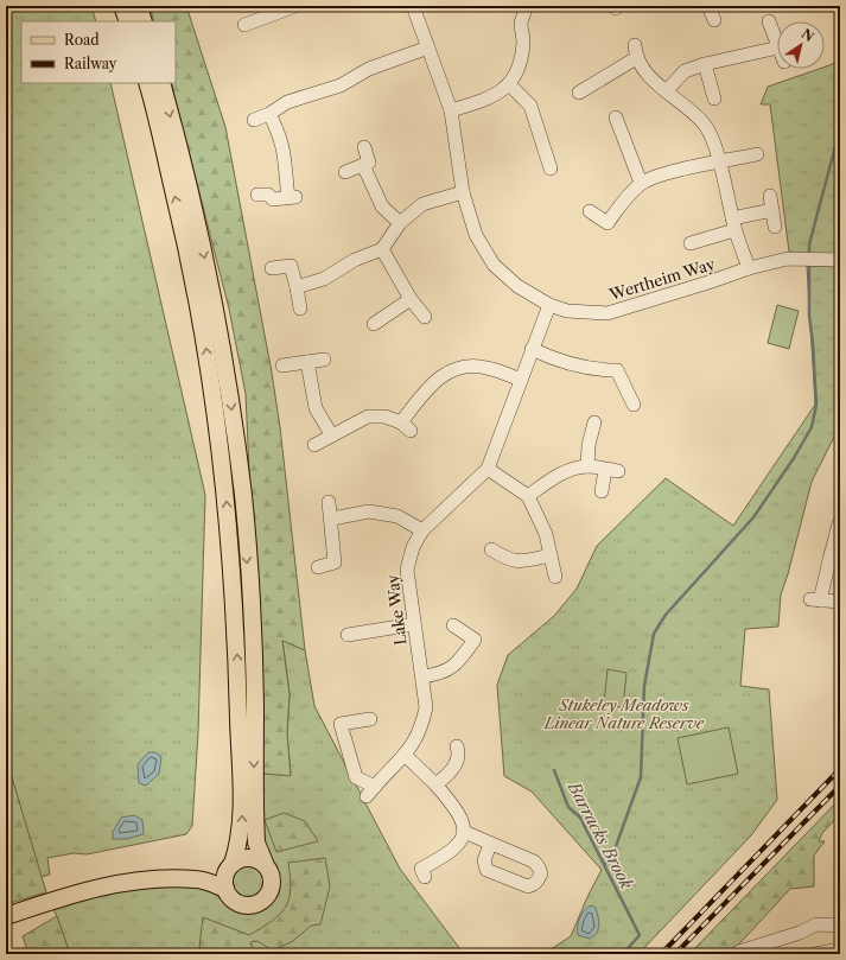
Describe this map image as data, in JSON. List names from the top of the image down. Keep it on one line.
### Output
{"streets":{"street":["Wertheim Way","Lake Way"]},"crossings":[["Wertheim Way","Lake Way"]],"water":["Barracks Brook"],"parks":["Stukeley Meadows Linear Nature Reserve"],"legend":["Road","Railway"],"north":"top right"}
